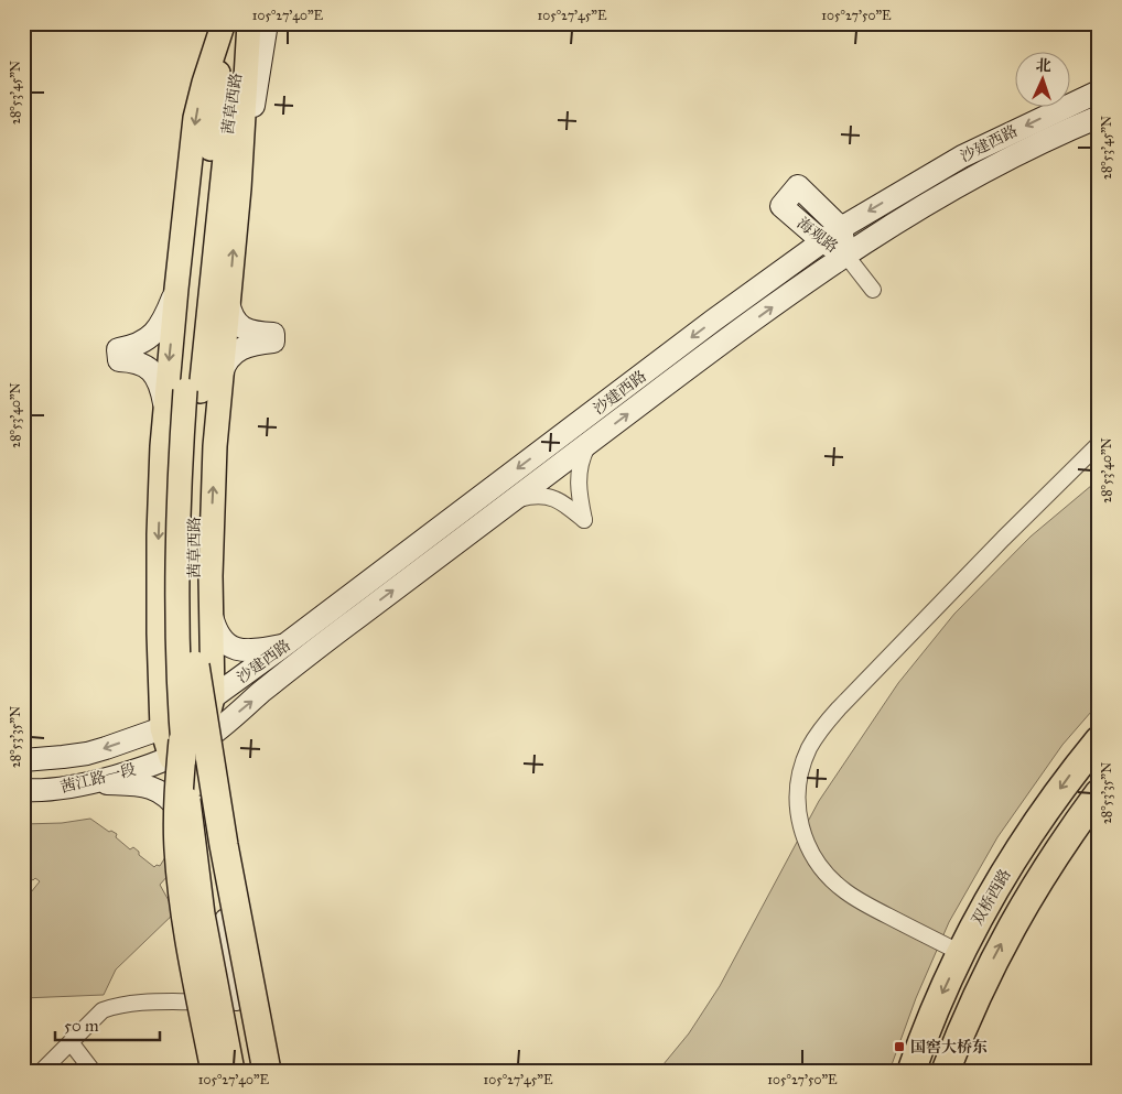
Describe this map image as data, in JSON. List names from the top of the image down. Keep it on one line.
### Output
{"streets":{"highway":["双桥西路"],"main road":["茜草西路","沙建西路","海观路","茜江路一段"]},"crossings":[["茜草西路","沙建西路"],["茜草西路","茜江路一段"],["沙建西路","海观路"],["沙建西路","茜江路一段"]],"places":{"transit":["国窖大桥东"]},"scale_bar":"50 m","north":"top","coordinates":["105°27'40\"E","105°27'45\"E","105°27'50\"E","28°53'45\"N","28°53'40\"N","28°53'35\"N"]}
